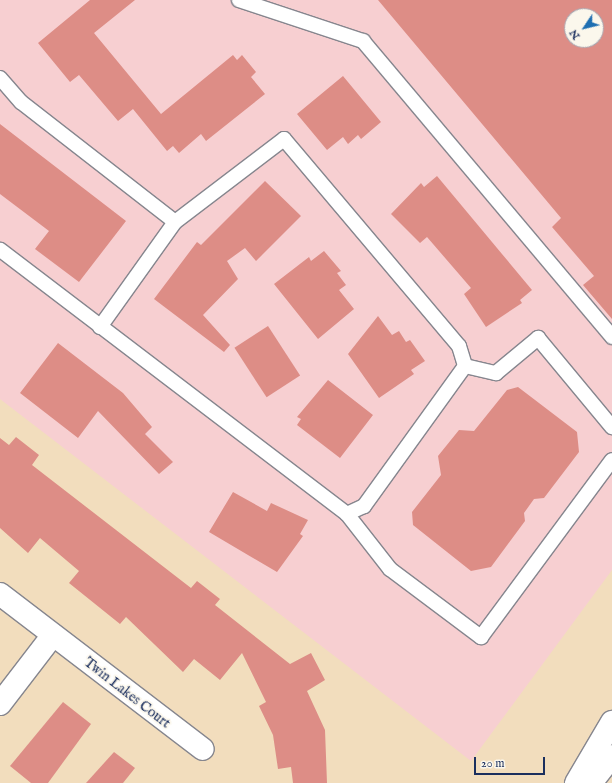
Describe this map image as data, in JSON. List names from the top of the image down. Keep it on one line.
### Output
{"streets":{"main road":["Twin Lakes Court"]},"scale_bar":"20 m","north":"bottom left"}
